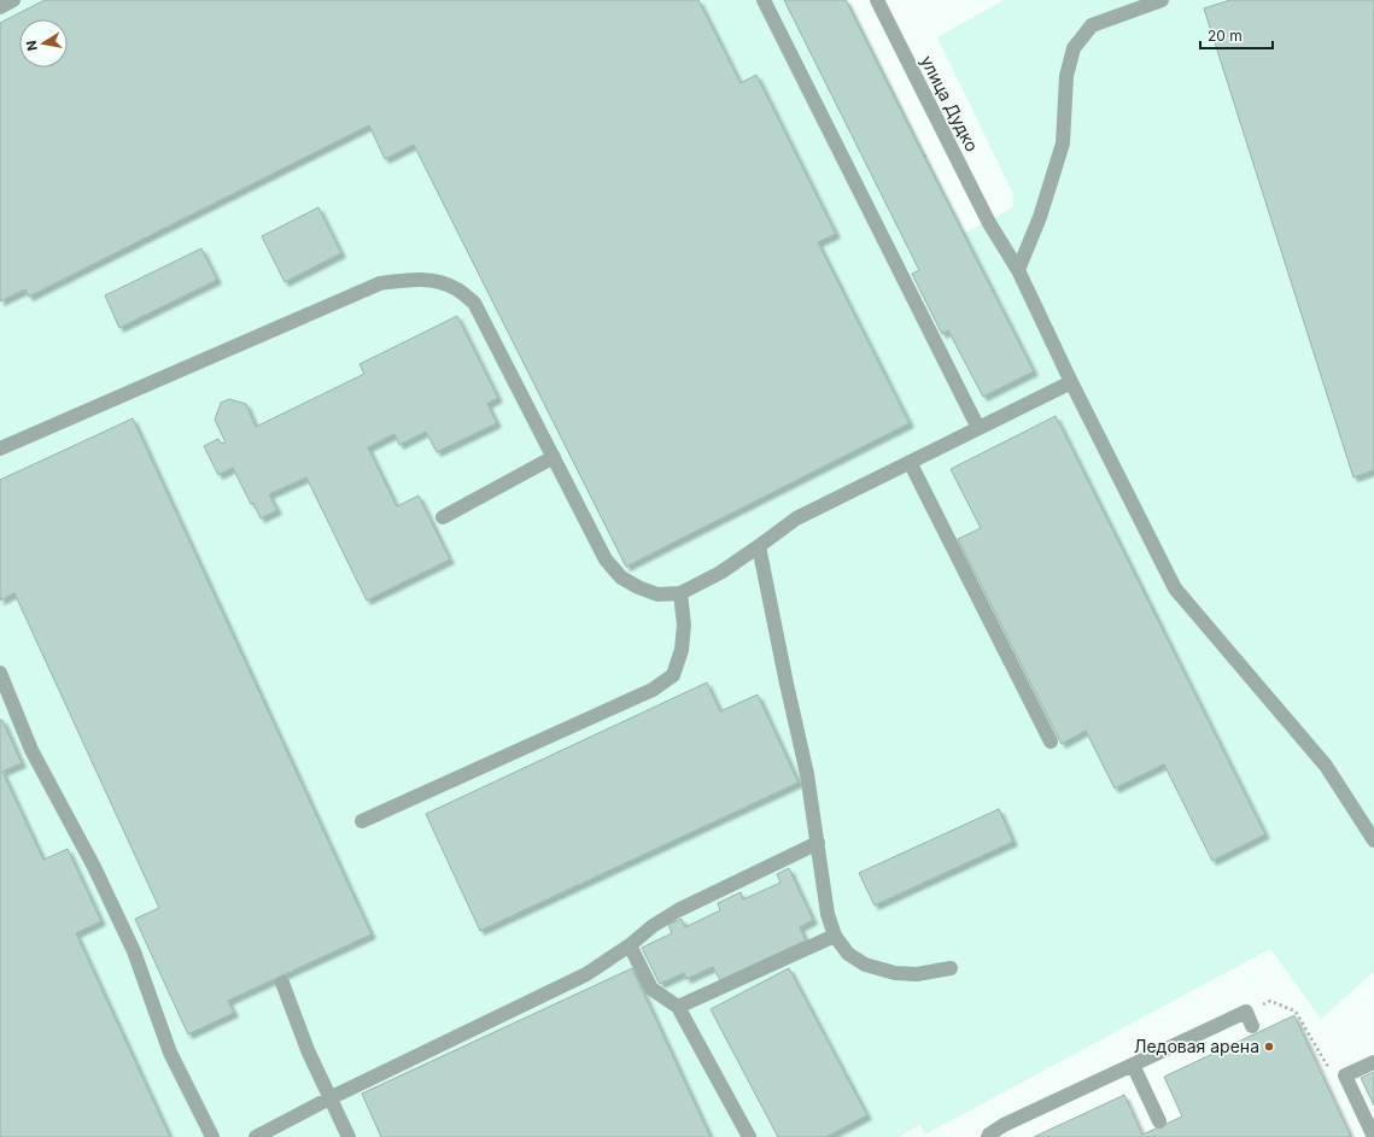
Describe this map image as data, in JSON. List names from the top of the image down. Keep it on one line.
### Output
{"streets":{"street":["улица Дудко"]},"places":["Ледовая арена"],"scale_bar":"20 m","north":"left"}
